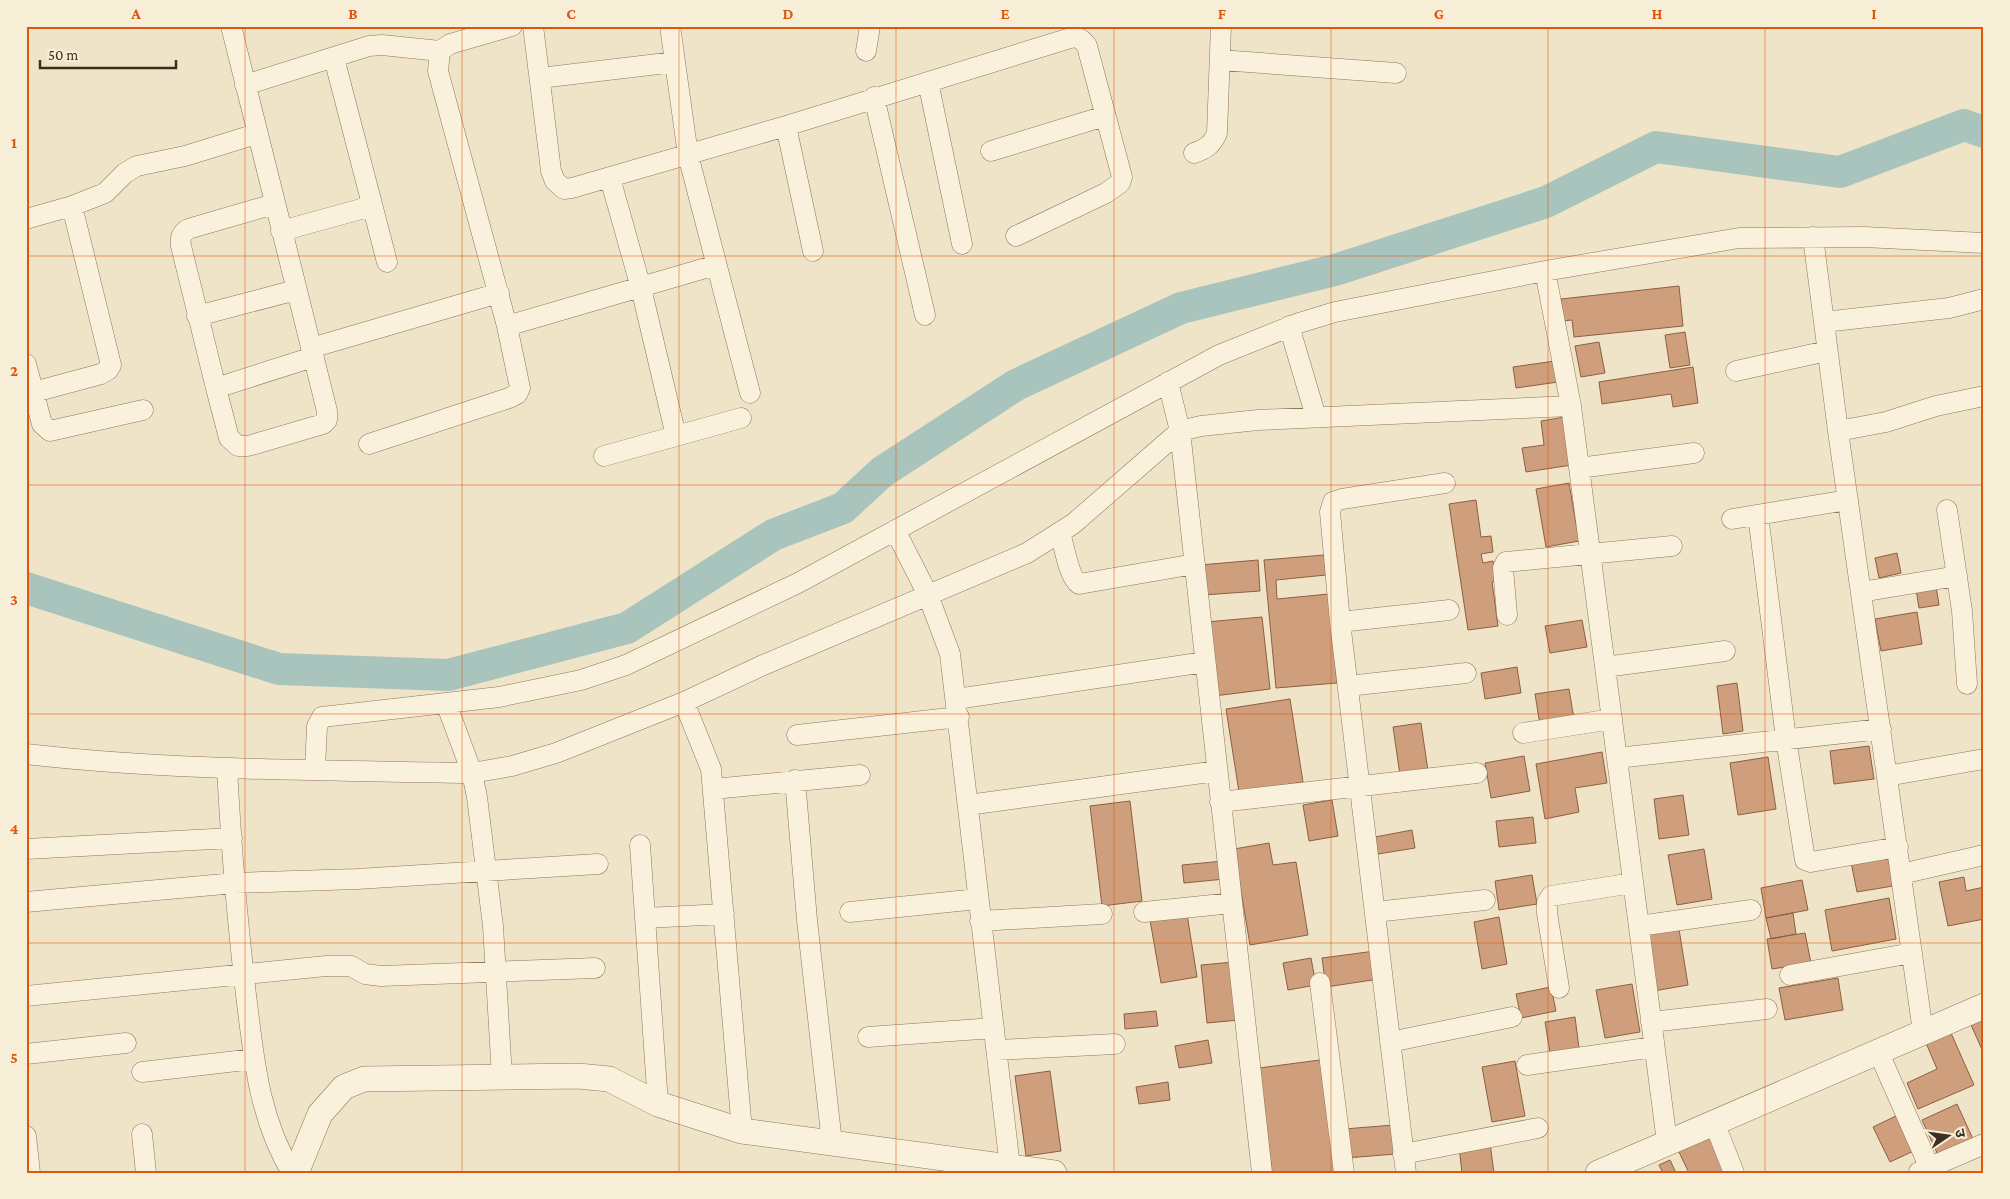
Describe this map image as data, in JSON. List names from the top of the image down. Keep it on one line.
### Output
{"scale_bar":"50 m","north":"right","grid":{"columns":["A","B","C","D","E","F","G","H","I"],"rows":["1","2","3","4","5"]}}
